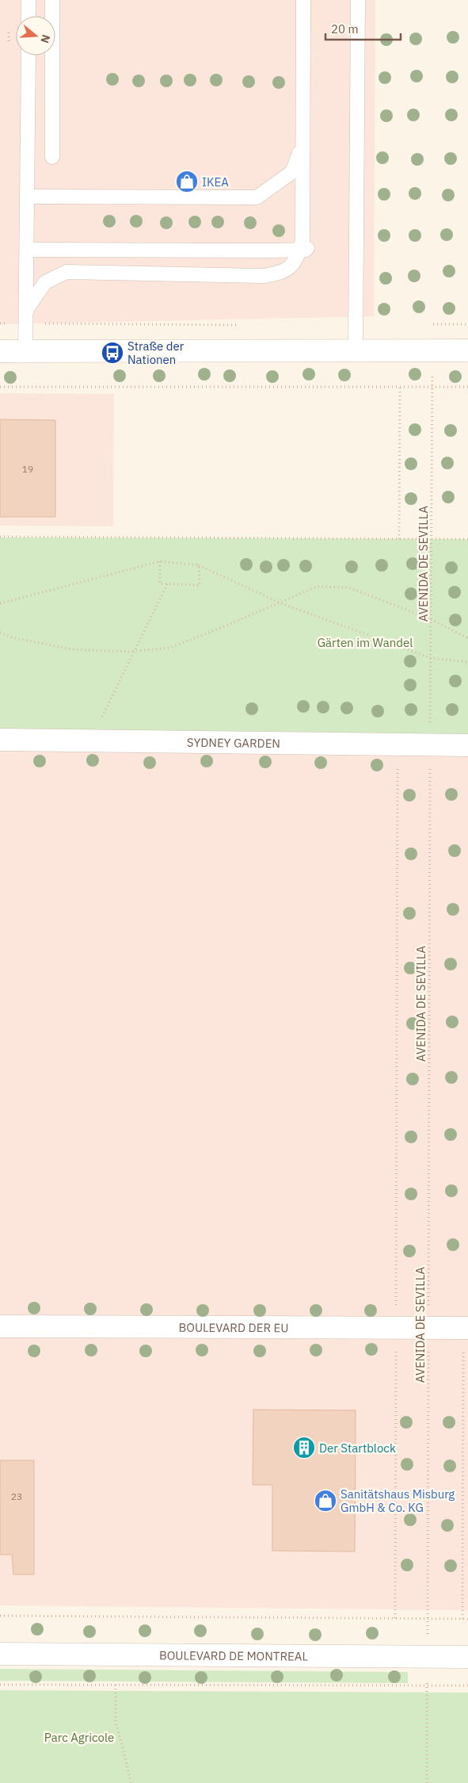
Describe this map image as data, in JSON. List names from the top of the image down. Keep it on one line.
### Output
{"streets":{"street":["SYDNEY GARDEN","BOULEVARD DER EU","BOULEVARD DE MONTREAL"],"path":["AVENIDA DE SEVILLA"]},"crossings":[["AVENIDA DE SEVILLA","SYDNEY GARDEN"],["AVENIDA DE SEVILLA","BOULEVARD DER EU"],["AVENIDA DE SEVILLA","BOULEVARD DE MONTREAL"]],"parks":["Gärten im Wandel","Parc Agricole"],"places":{"shop":["IKEA","Sanitätshaus Misburg GmbH & Co. KG"],"bus stop":["Straße der Nationen"],"building":["Der Startblock"]},"house_numbers":["19","23"],"scale_bar":"20 m","north":"right"}
